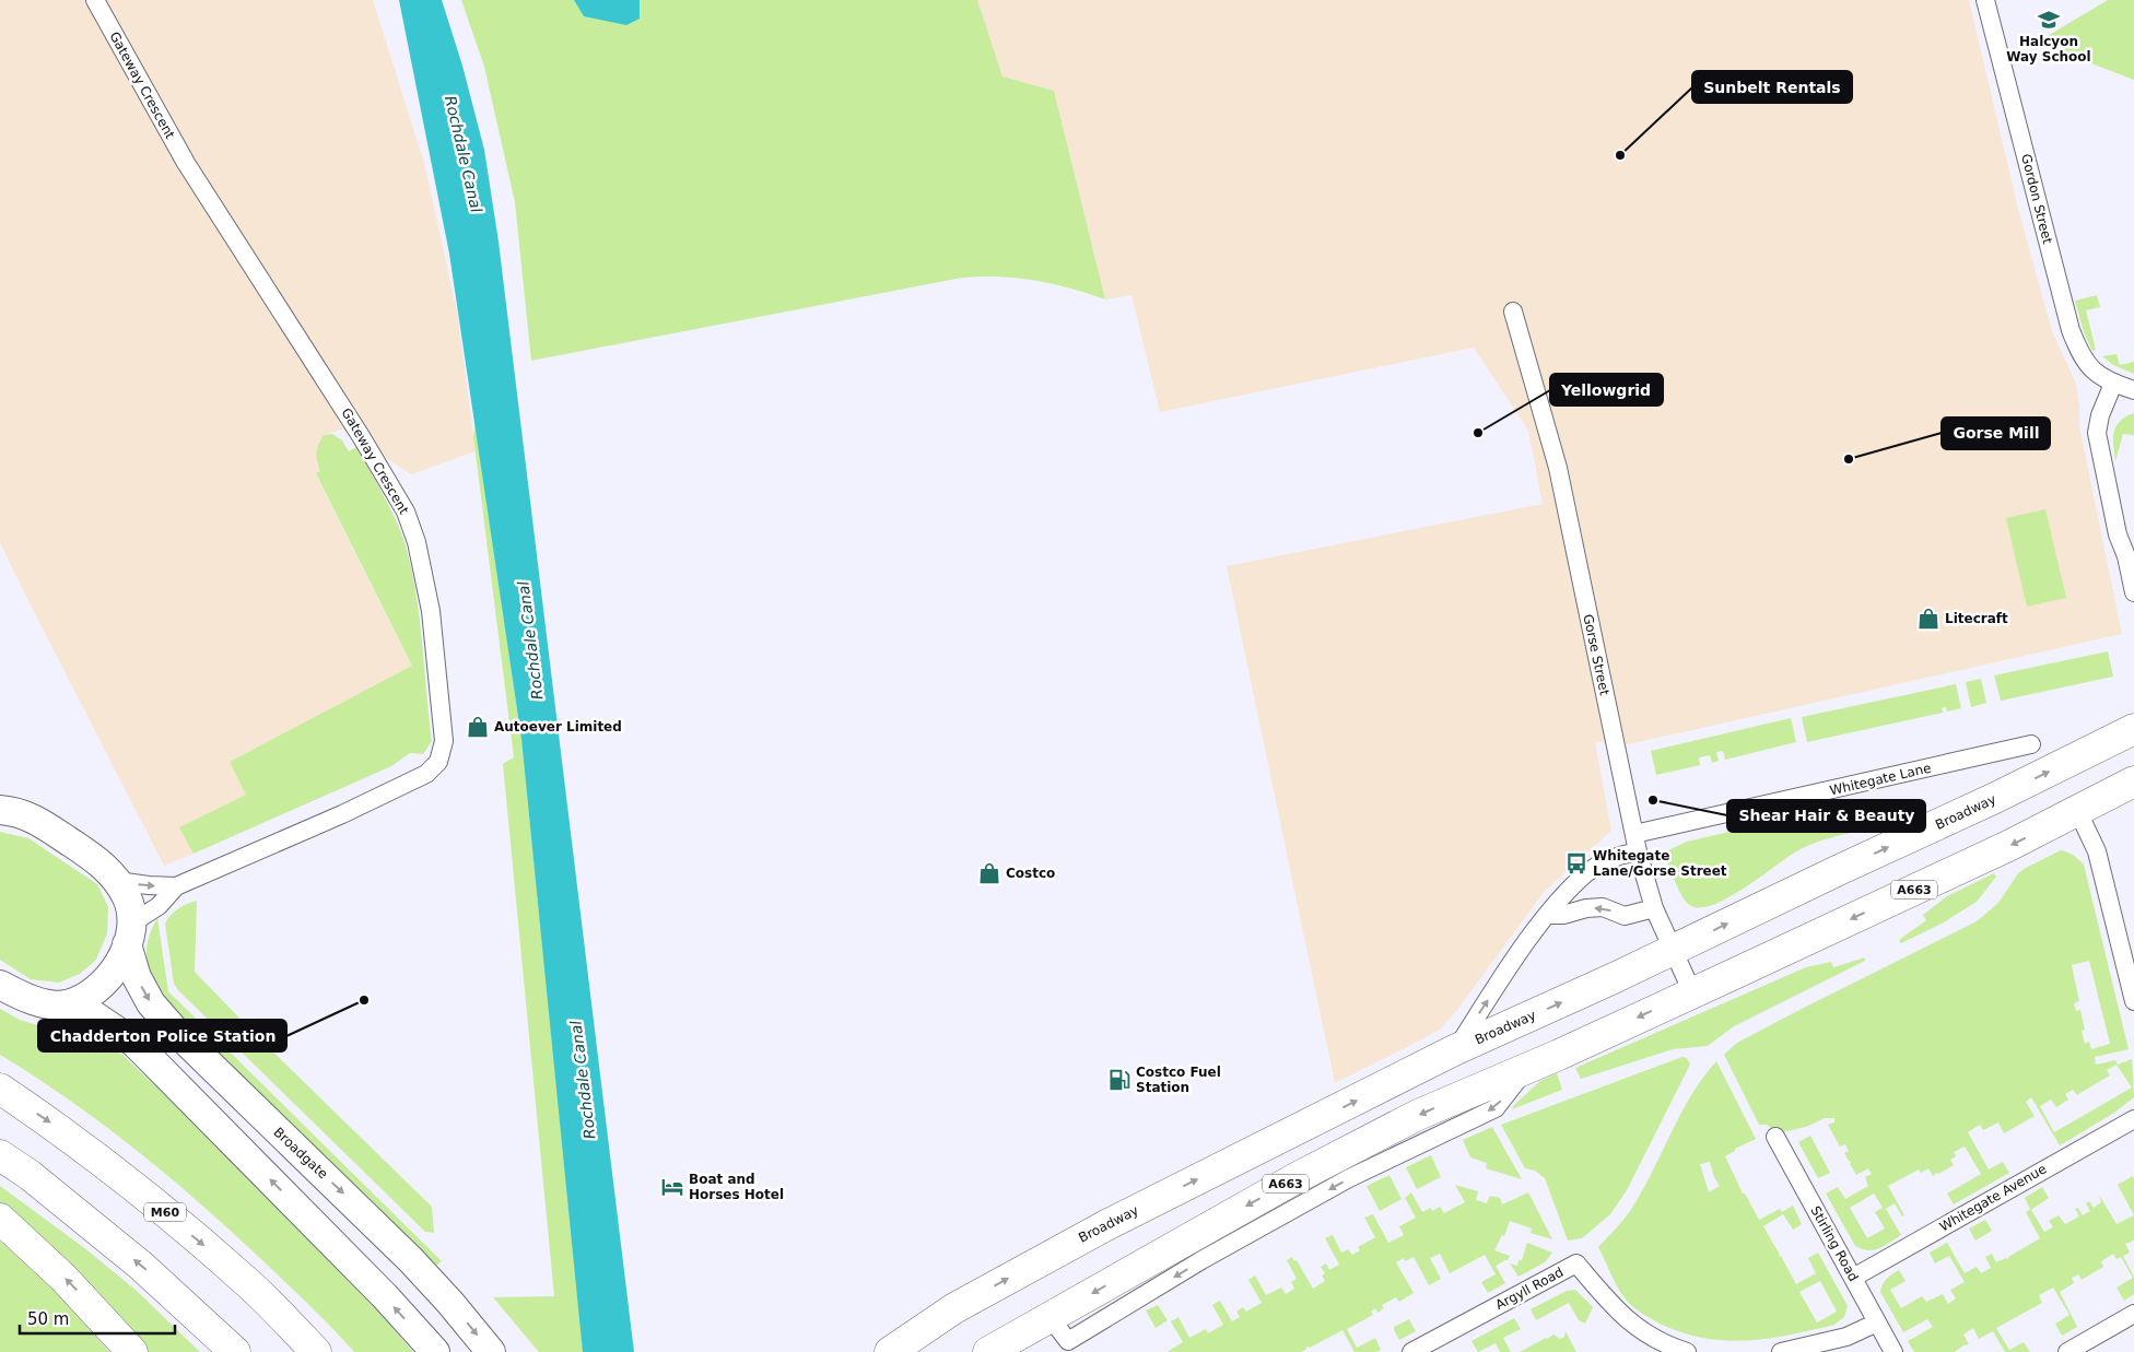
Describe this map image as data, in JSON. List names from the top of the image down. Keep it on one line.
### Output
{"streets":{"highway":["Broadway","A663","M60"],"main road":["Broadgate"],"street":["Gateway Crescent","Gordon Street","Gorse Street","Whitegate Lane","Whitegate Avenue","Stirling Road","Argyll Road"]},"crossings":[["Gateway Crescent","Broadgate"],["Gorse Street","Whitegate Lane"],["Gorse Street","Broadway"],["Gorse Street","A663"],["Whitegate Lane","Broadway"],["Whitegate Avenue","Stirling Road"]],"water":["Rochdale Canal"],"places":{"school or university":["Halcyon Way School"],"other":["Sunbelt Rentals","Yellowgrid","Gorse Mill","Shear Hair & Beauty","Chadderton Police Station"],"shop":["Litecraft","Autoever Limited","Costco"],"bus stop":["Whitegate Lane/Gorse Street"],"fuel station":["Costco Fuel Station"],"hotel":["Boat and Horses Hotel"]},"scale_bar":"50 m"}
